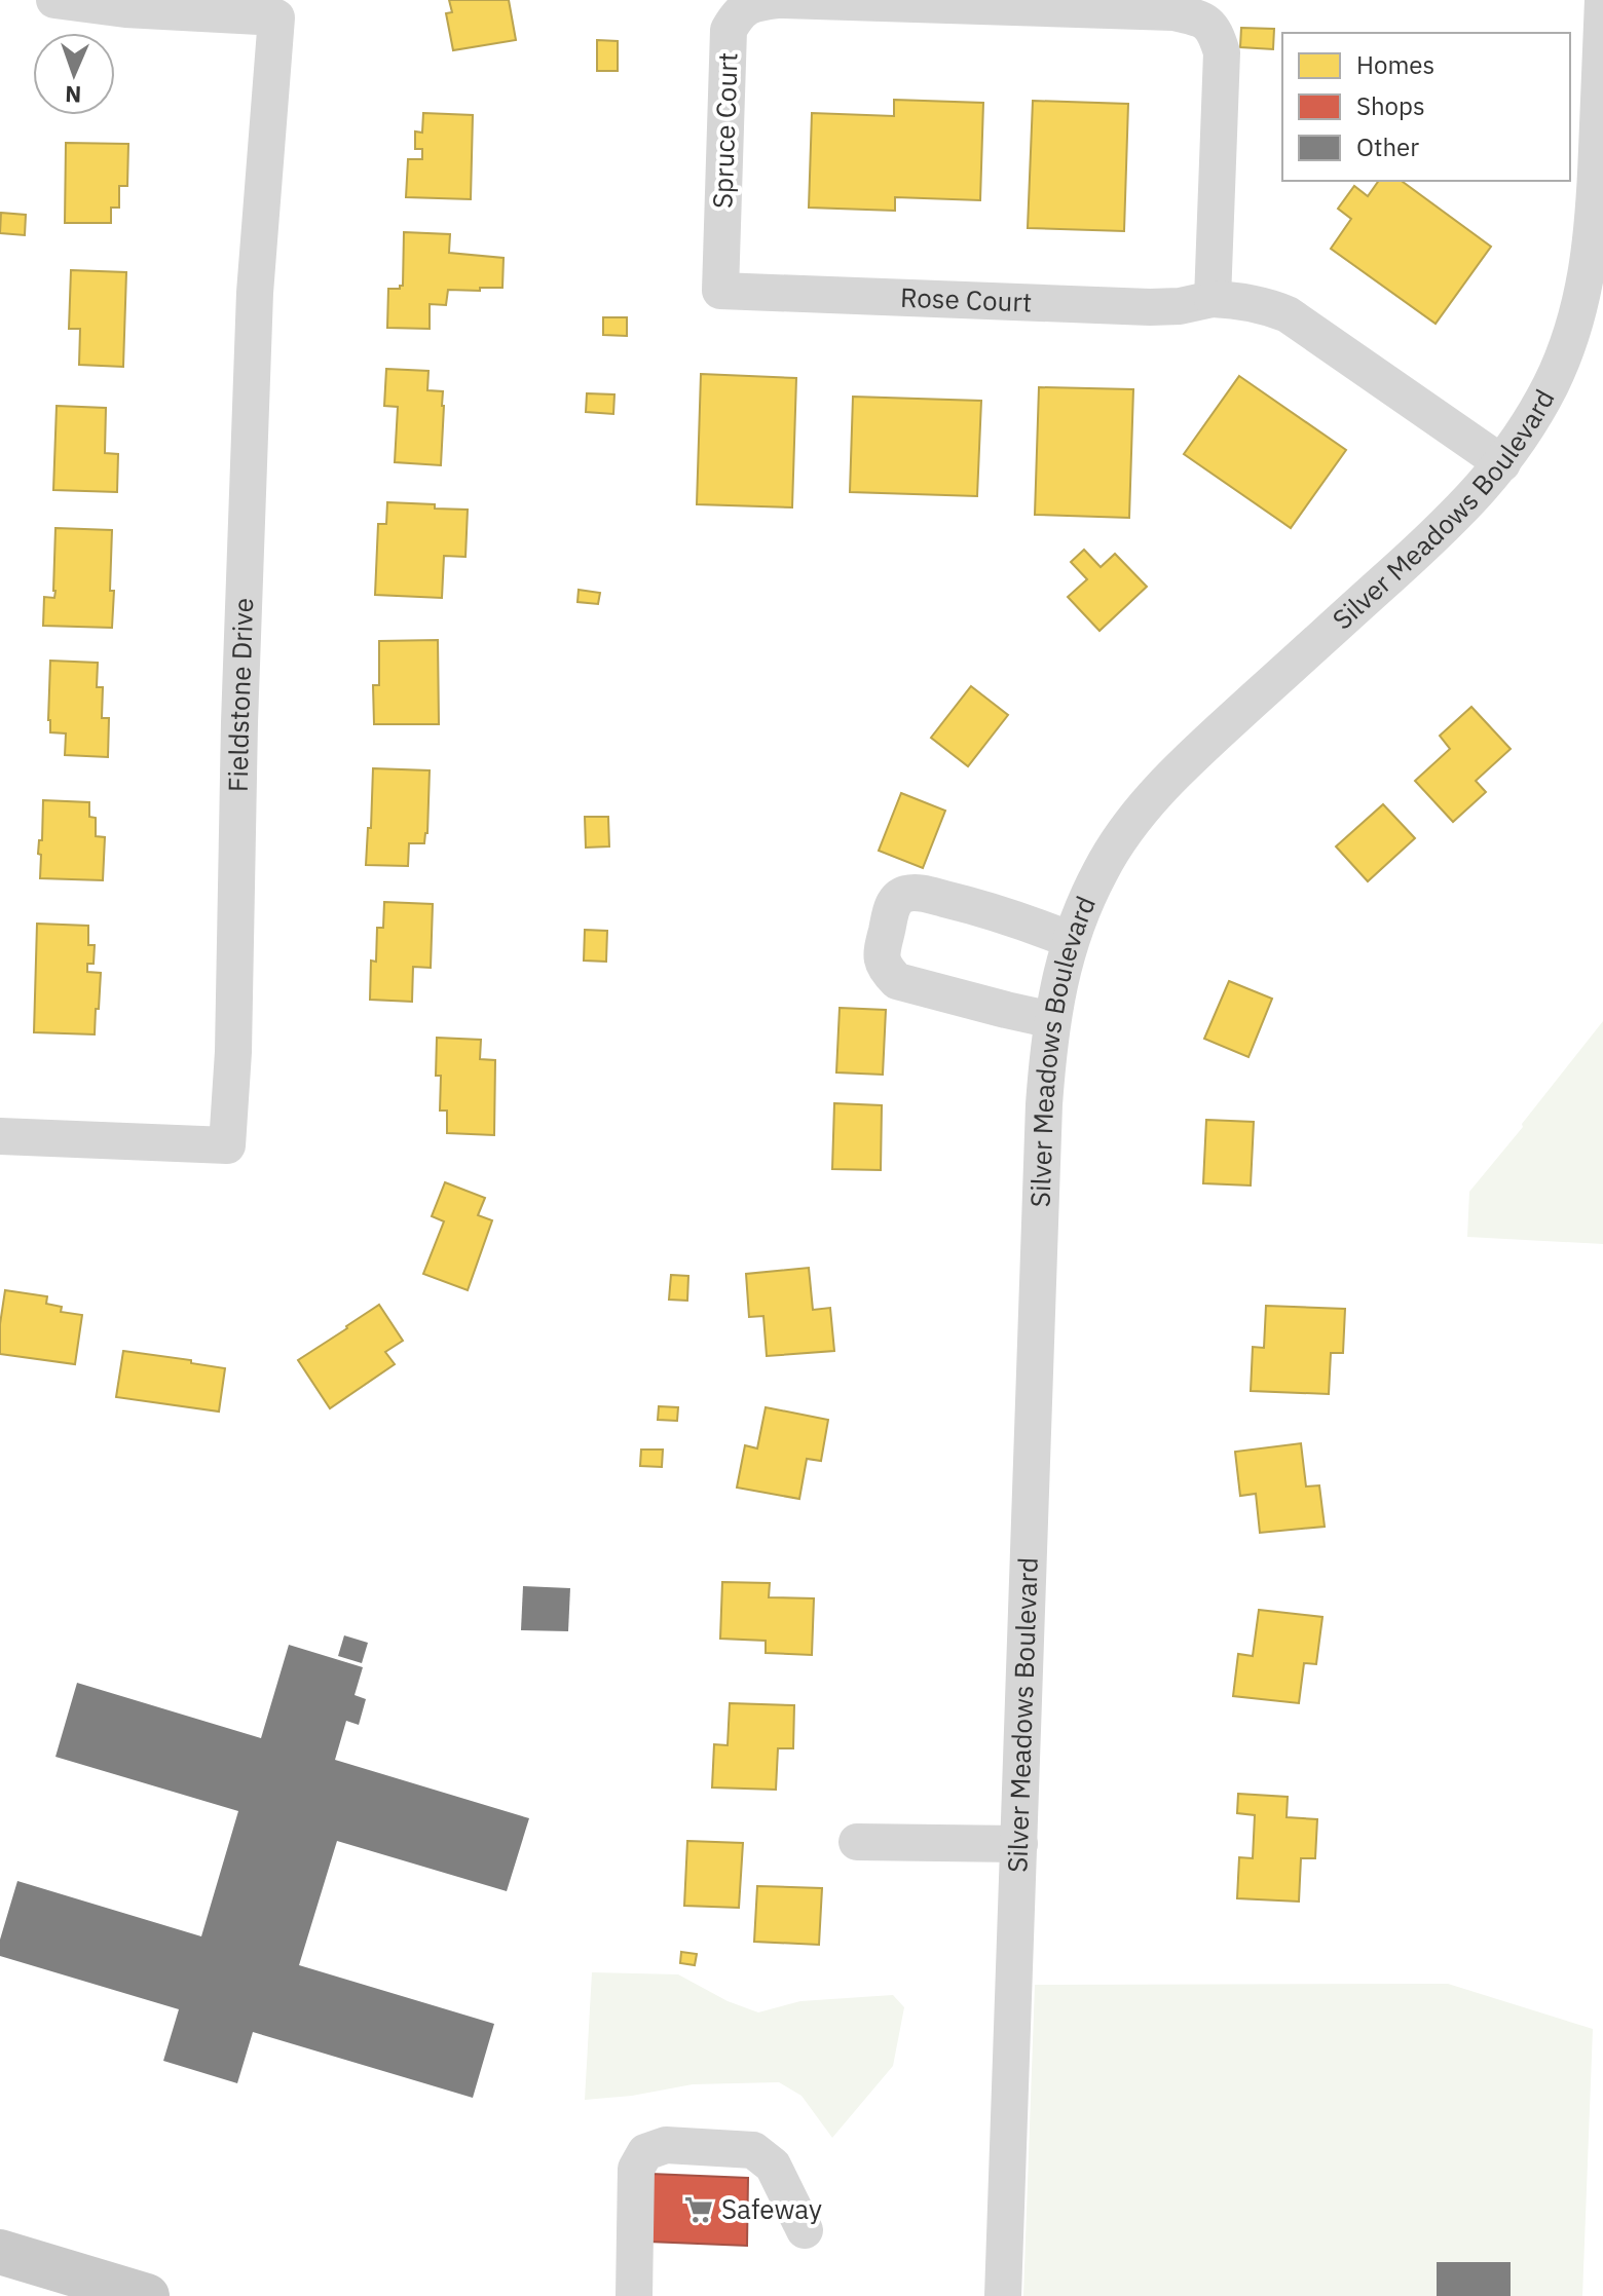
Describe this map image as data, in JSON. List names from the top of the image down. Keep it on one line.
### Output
{"streets":{"street":["Spruce Court","Rose Court","Silver Meadows Boulevard","Fieldstone Drive"]},"crossings":[["Spruce Court","Rose Court"],["Rose Court","Silver Meadows Boulevard"]],"places":{"supermarket":["Safeway"]},"legend":["Homes","Shops","Other"],"north":"bottom"}
